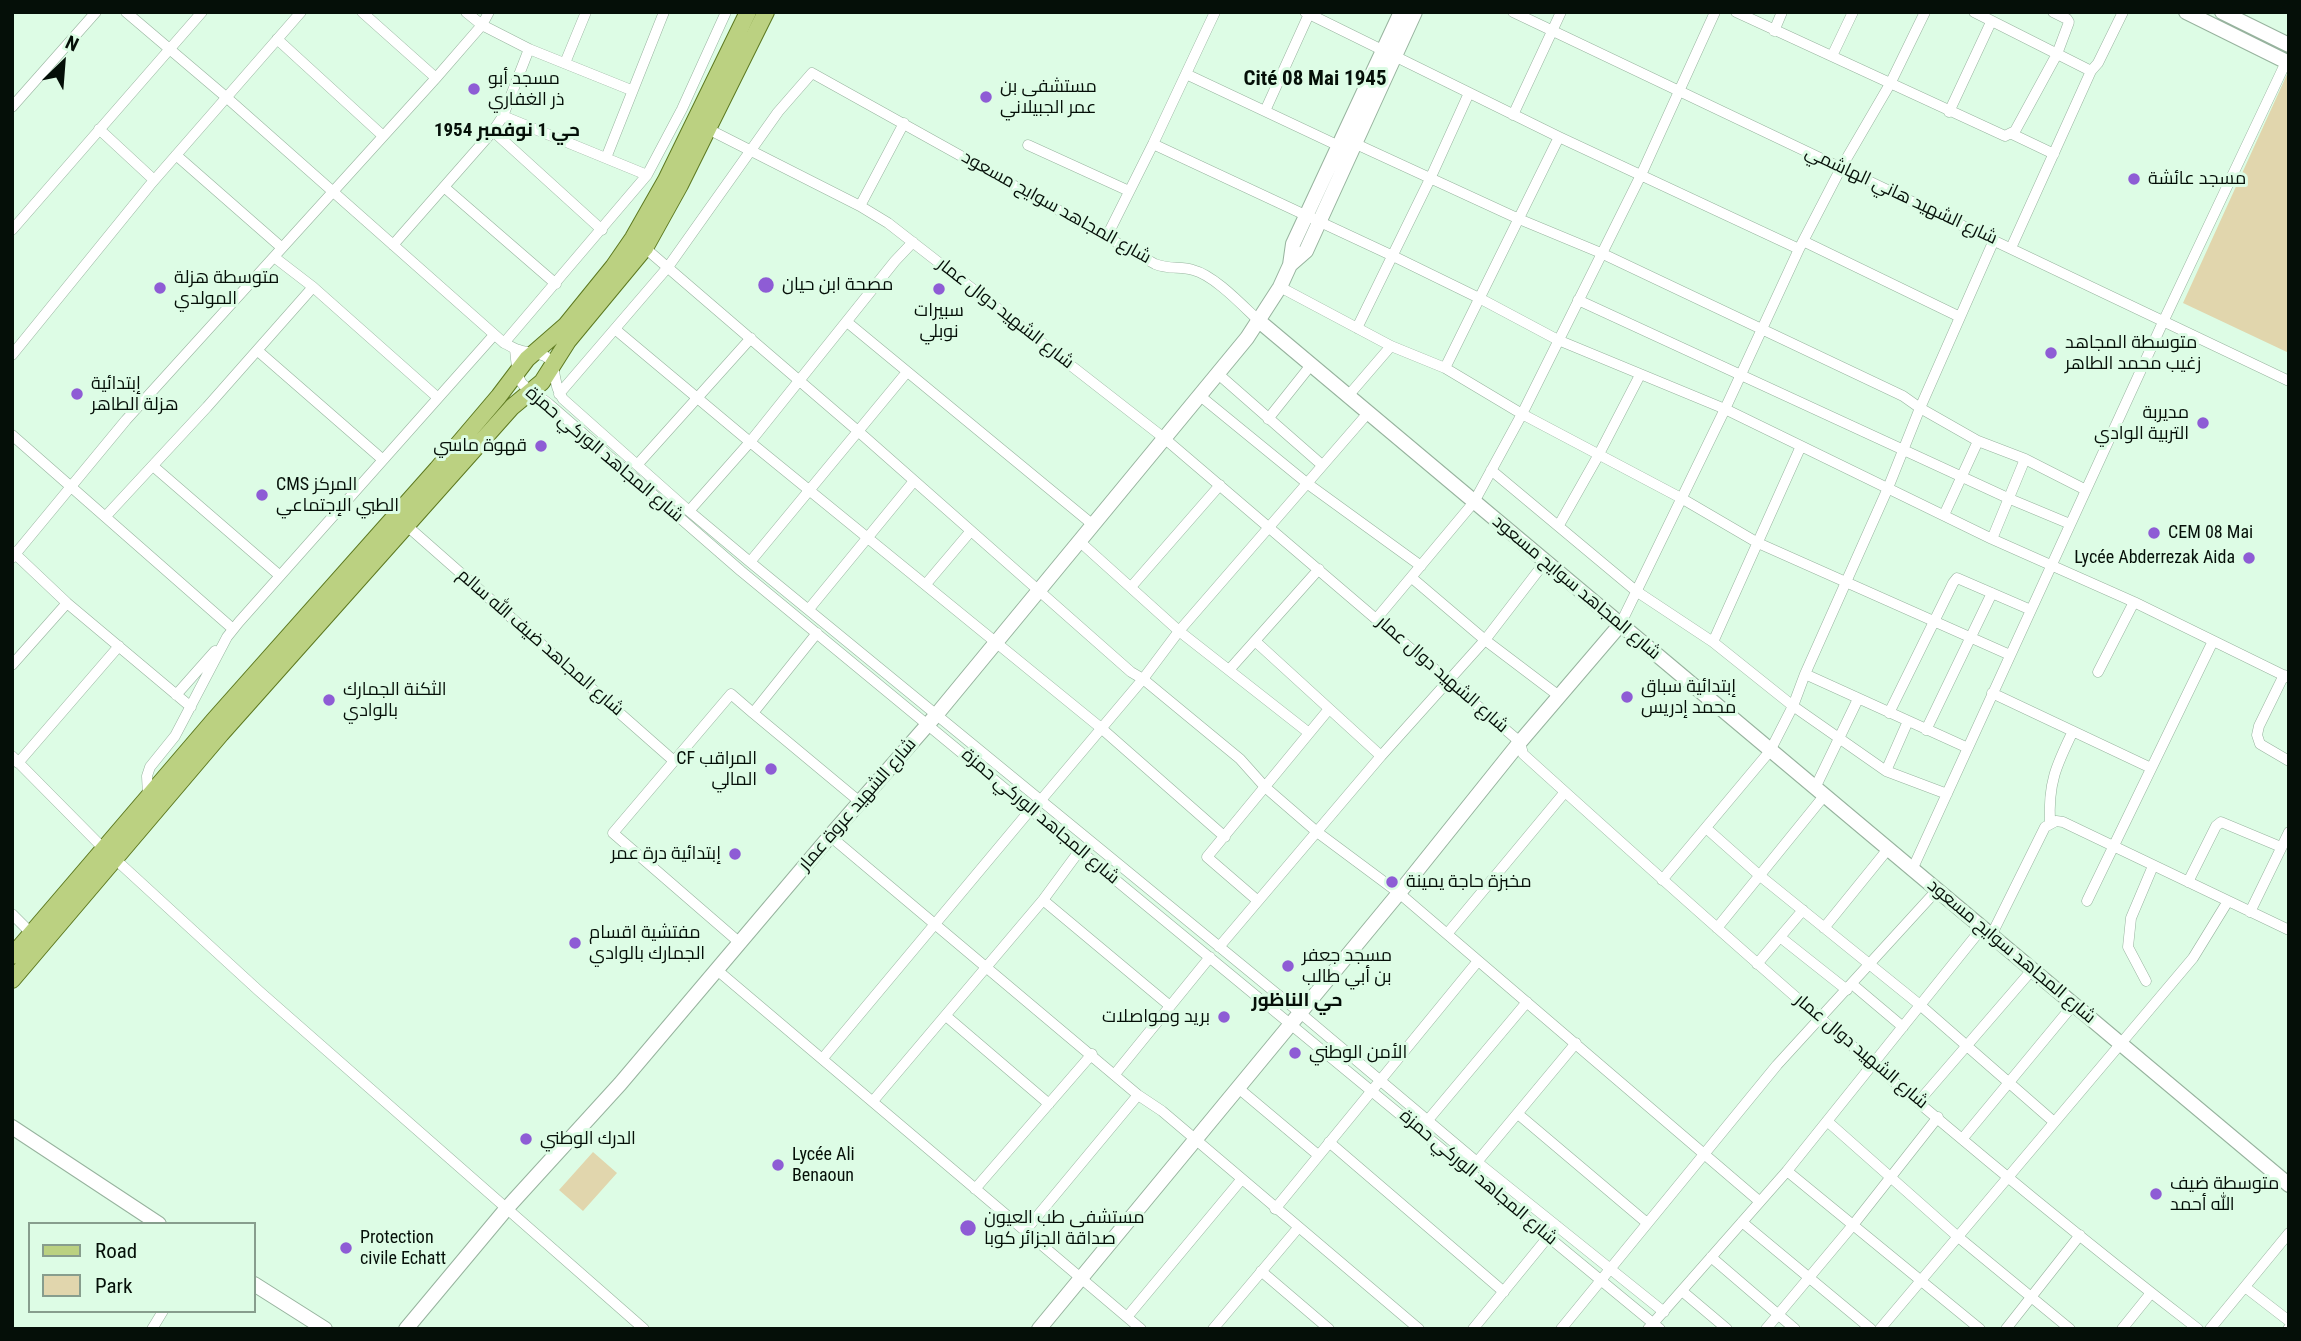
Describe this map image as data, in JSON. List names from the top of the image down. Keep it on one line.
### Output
{"streets":{"street":["شارع الشهيد هاني الهاشمي","شارع المجاهد سوايح مسعود","شارع الشهيد دوال عمار","شارع المجاهد الوركي حمزة","شارع المجاهد ضيف الله سالم","شارع الشهيد عروة عمار"]},"crossings":[["شارع المجاهد سوايح مسعود","شارع الشهيد دوال عمار"],["شارع المجاهد سوايح مسعود","شارع الشهيد عروة عمار"],["شارع الشهيد دوال عمار","شارع الشهيد عروة عمار"],["شارع المجاهد الوركي حمزة","شارع الشهيد عروة عمار"]],"districts":["Cité 08 Mai 1945","حي 1 نوفمبر 1954","حي الناظور"],"places":["مسجد أبو ذر الغفاري","مستشفى بن عمر الجبيلاني","مسجد عائشة","مصحة ابن حيان","متوسطة هزلة المولدي","سبيرات نوبلي","متوسطة المجاهد زغيب محمد الطاهر","إبتدائية هزلة الطاهر","مديربة التربية الوادي","قهوة ماسي","CMS المركز الطبي الإجتماعي","CEM 08 Mai","Lycée Abderrezak Aida","إبتدائية سباق محمد إدريس","الثكنة الجمارك بالوادي","CF المراقب المالي","إبتدائية درة عمر","مخبزة حاجة يمينة","مفتشية اقسام الجمارك بالوادي","مسجد جعفر بن أبي طالب","بريد ومواصلات","الأمن الوطني","الدرك الوطني","Lycée Ali Benaoun","متوسطة ضيف الله أحمد","مستشفى طب العيون صداقة الجزائر كوبا","Protection civile Echatt"],"legend":["Road","Park"],"north":"top right"}
